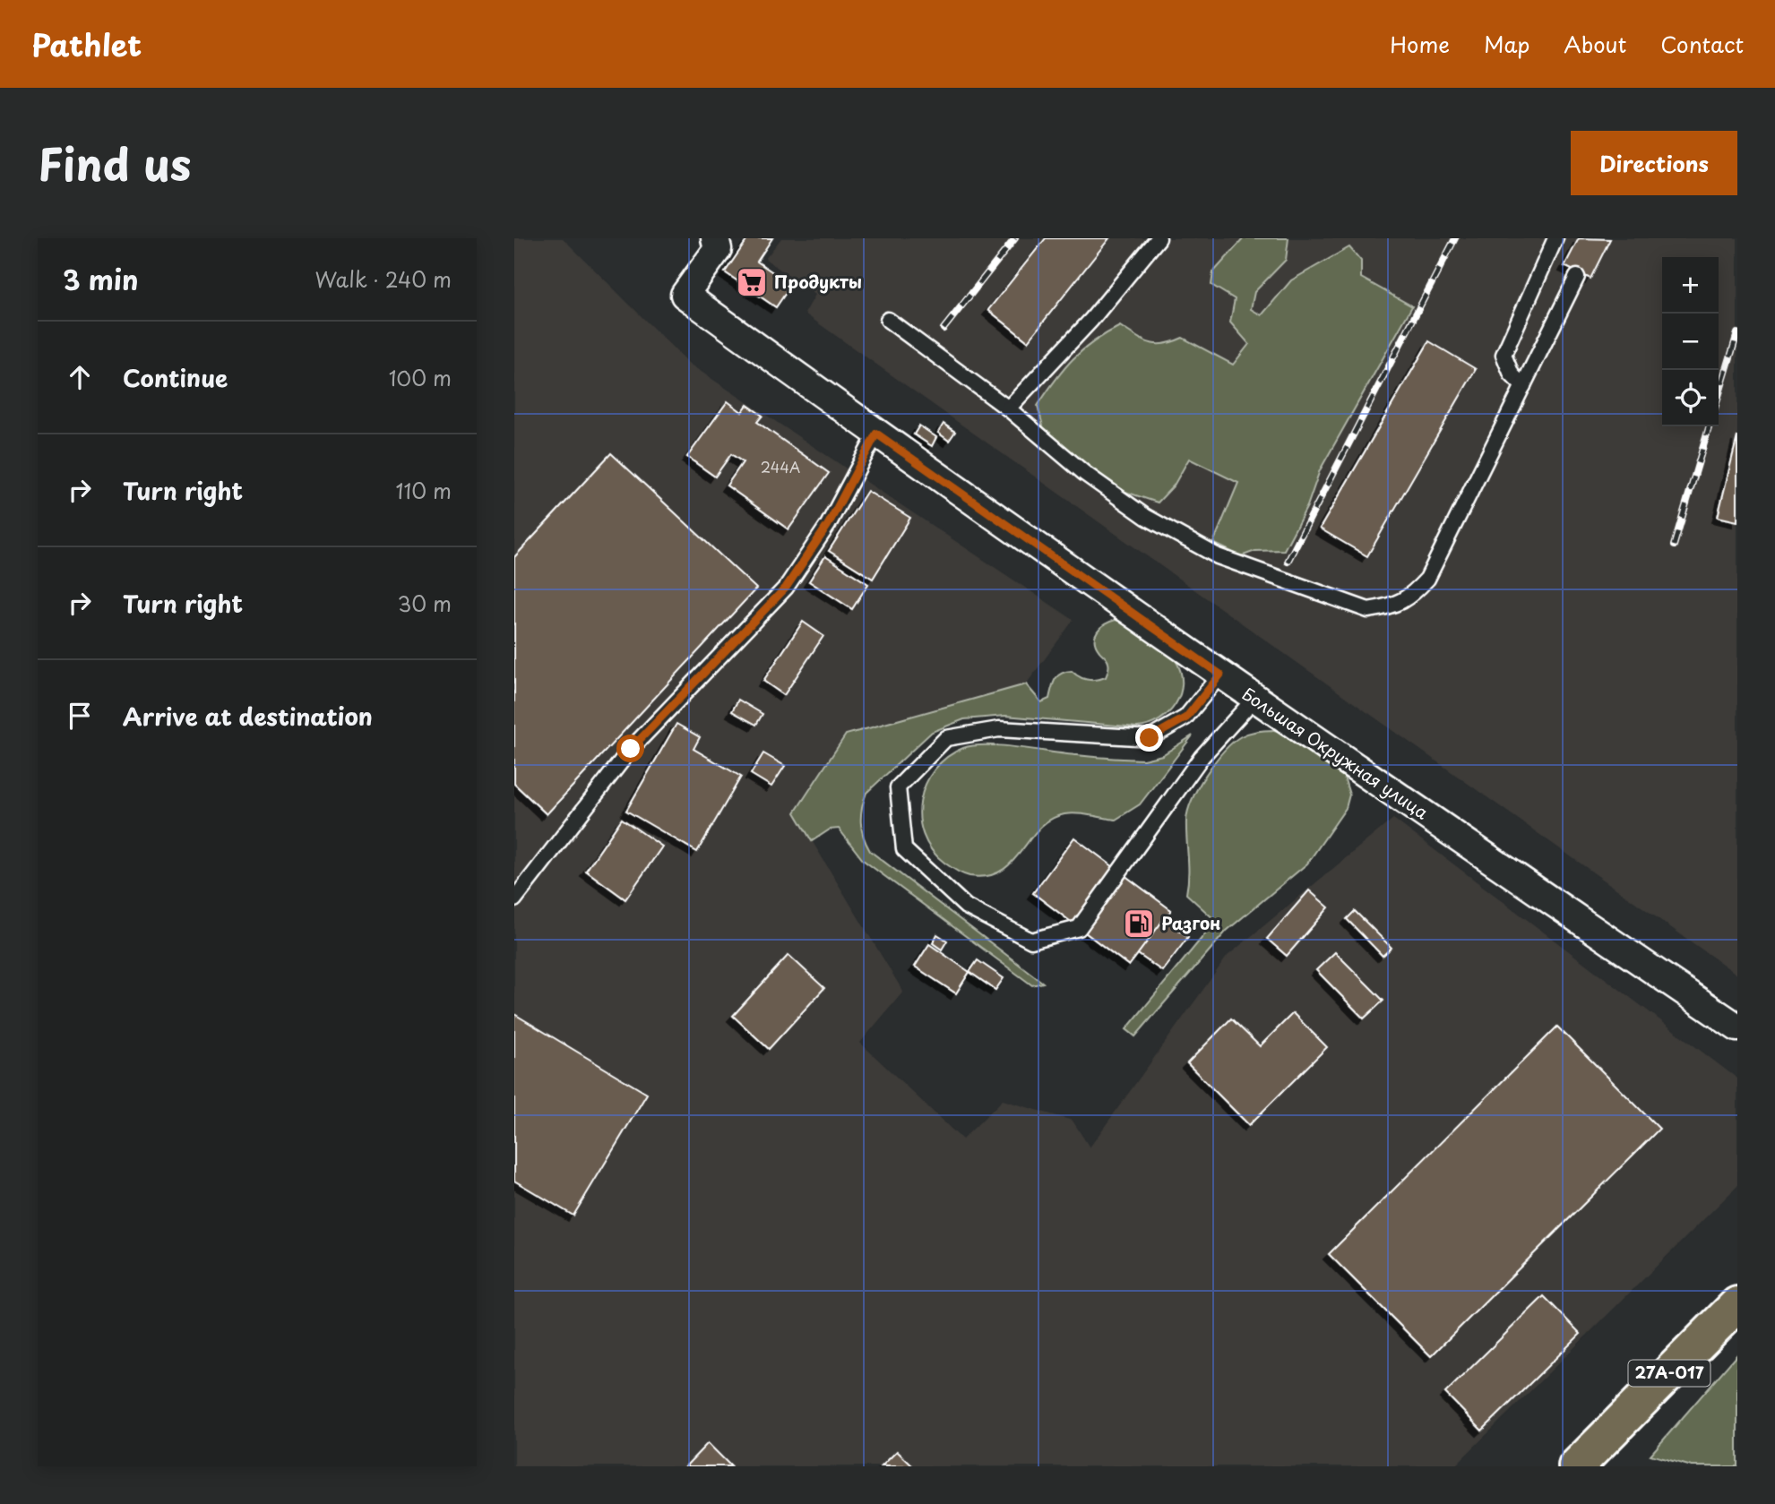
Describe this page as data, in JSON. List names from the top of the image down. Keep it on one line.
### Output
{"streets":{"main road":["27А-017"],"street":["Большая Окружная улица"]},"places":{"supermarket":["Продукты"],"fuel station":["Разгон"]},"house_numbers":["244А"],"page":{"header":"Pathlet","nav":["Home","Map","About","Contact"],"title":"Find us","buttons":"Directions","heading":["3 min","Walk · 240 m"],"map_buttons":["+","−"],"list":[["Continue","100 m"],["Turn right","110 m"],["Turn right","30 m"],"Arrive at destination"]}}
